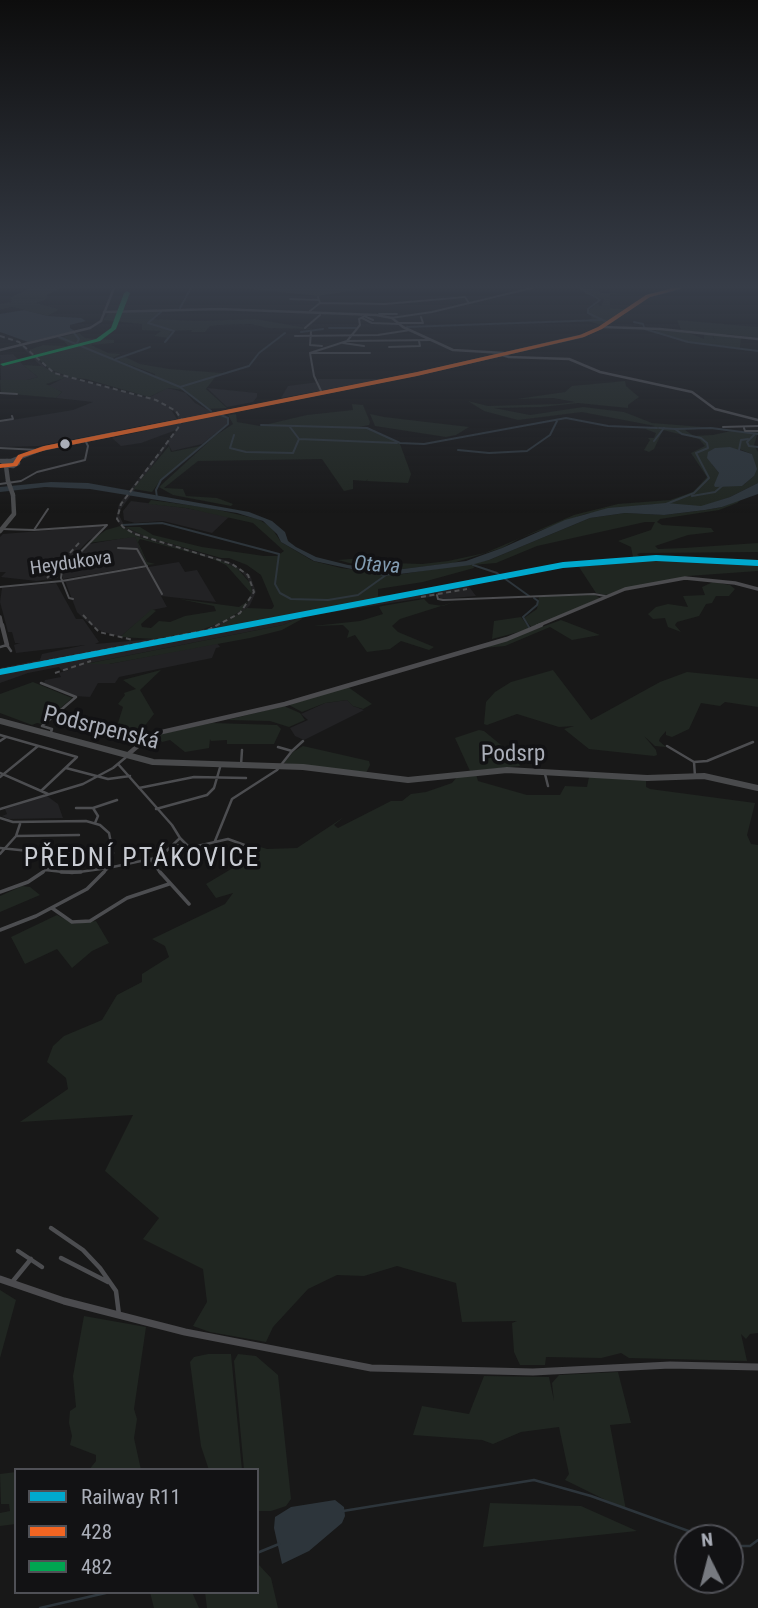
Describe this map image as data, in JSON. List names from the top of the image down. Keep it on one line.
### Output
{"streets":{"main road":["Podsrpenská","Podsrp"],"street":["Heydukova"]},"crossings":[["Podsrpenská","Podsrp"]],"districts":["PŘEDNÍ PTÁKOVICE"],"water":["Otava"],"lines":["transit line 428","transit line 482","rail line R11"],"legend":["Railway R11","428","482"],"north":"top"}
